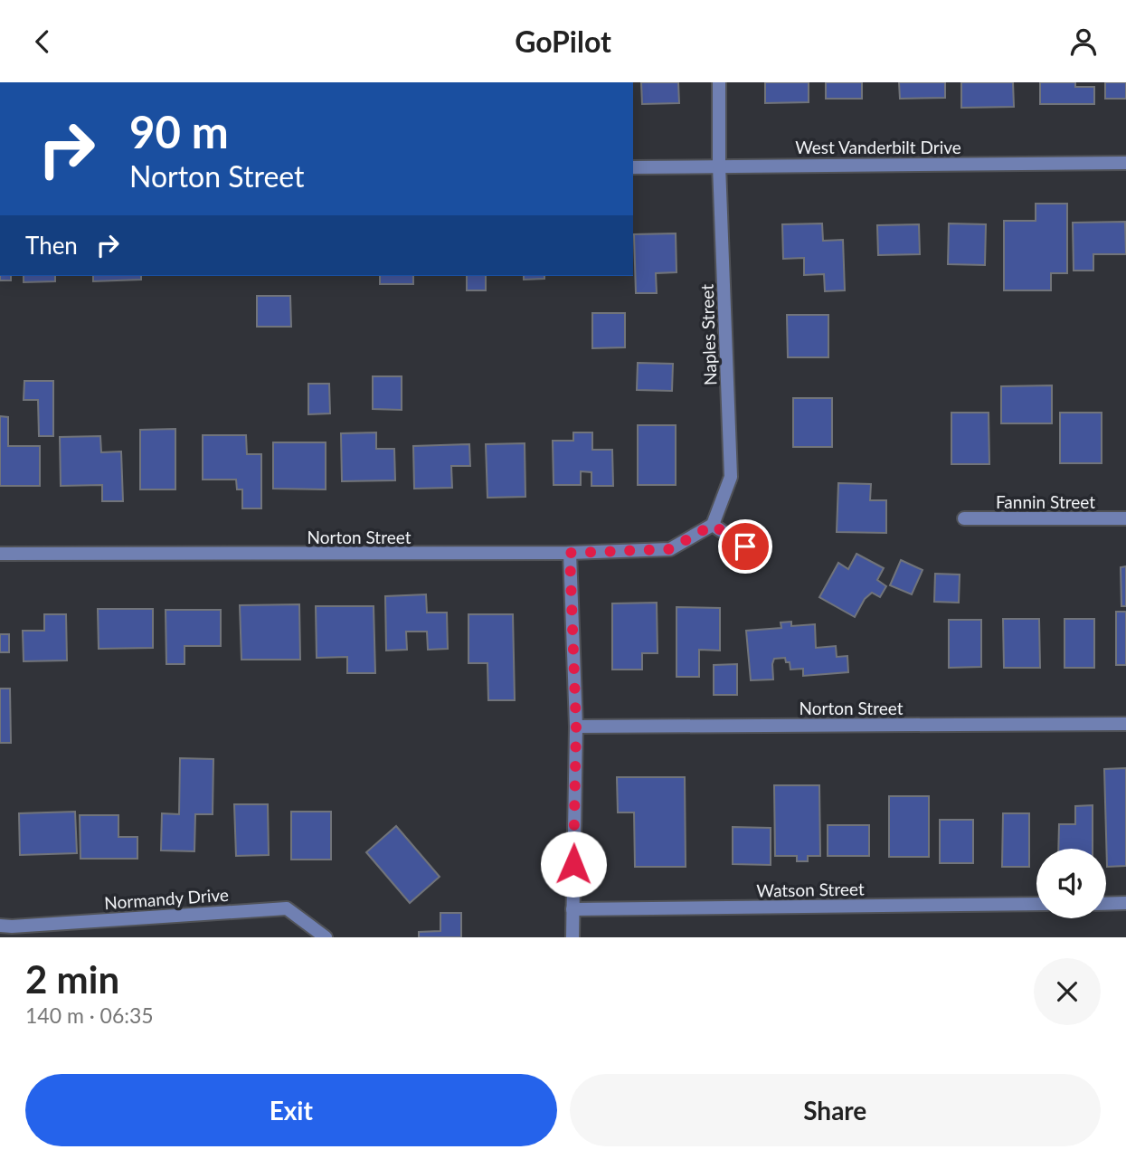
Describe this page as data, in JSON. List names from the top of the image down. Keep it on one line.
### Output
{"streets":{"street":["West Vanderbilt Drive","Naples Street","Fannin Street","Norton Street","Watson Street","Normandy Drive"]},"crossings":[["West Vanderbilt Drive","Naples Street"],["Naples Street","Norton Street"]],"page":{"header":"GoPilot","turn":["90 m","Norton Street"],"then":"Then","heading":["2 min","140 m · 06:35"],"buttons":["Exit","Share"]}}
